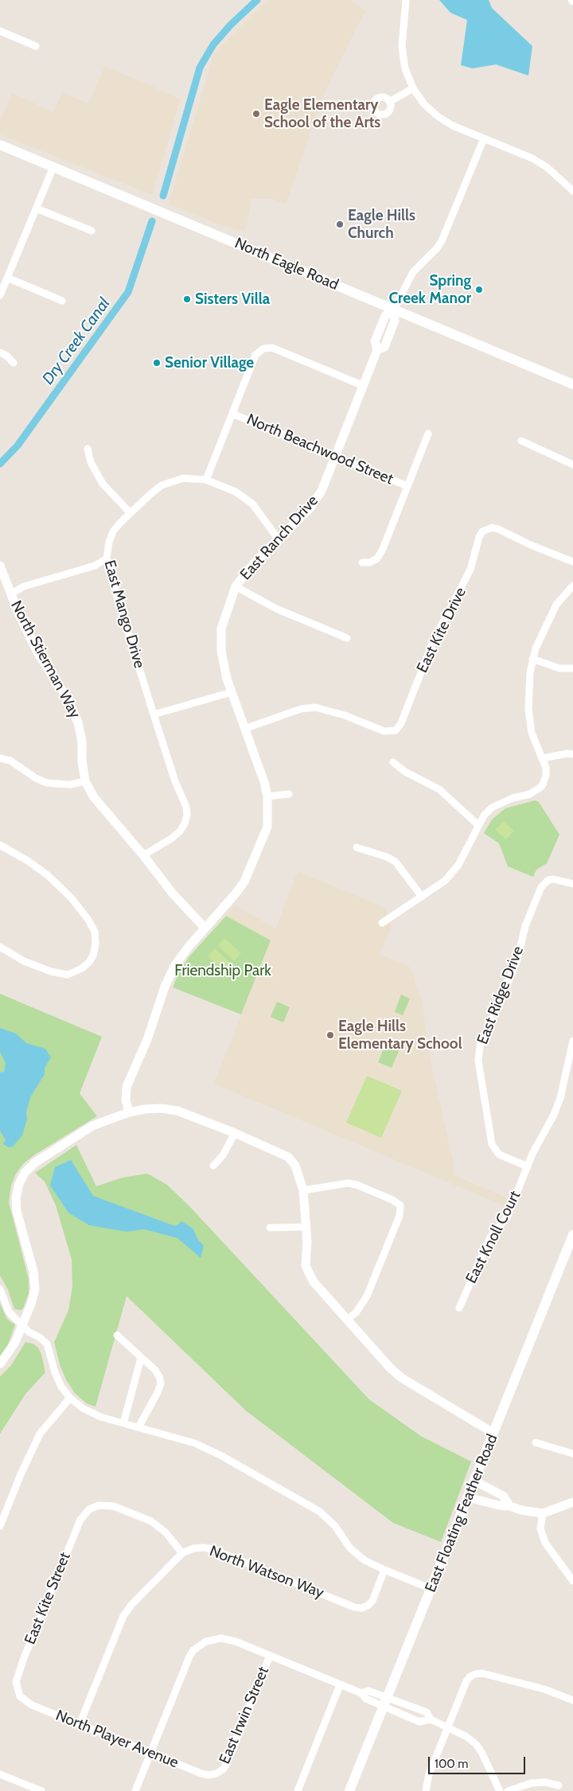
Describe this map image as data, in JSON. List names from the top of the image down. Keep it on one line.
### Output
{"streets":{"main road":["North Eagle Road","East Floating Feather Road"],"street":["North Beachwood Street","East Ranch Drive","East Mango Drive","East Kite Drive","North Stierman Way","East Ridge Drive","East Knoll Court","North Watson Way","East Kite Street","East Irwin Street","North Player Avenue"]},"crossings":[["North Eagle Road","East Ranch Drive"],["North Beachwood Street","East Ranch Drive"],["East Ranch Drive","East Mango Drive"],["East Ranch Drive","East Kite Drive"],["East Ranch Drive","North Stierman Way"],["East Mango Drive","North Stierman Way"],["East Ridge Drive","East Knoll Court"],["North Watson Way","East Kite Street"],["East Kite Street","North Player Avenue"],["East Irwin Street","North Player Avenue"]],"water":["Dry Creek Canal"],"parks":["Friendship Park"],"places":["Eagle Elementary School of the Arts","Eagle Hills Church","Spring Creek Manor","Sisters Villa","Senior Village","Eagle Hills Elementary School"],"scale_bar":"100 m"}
